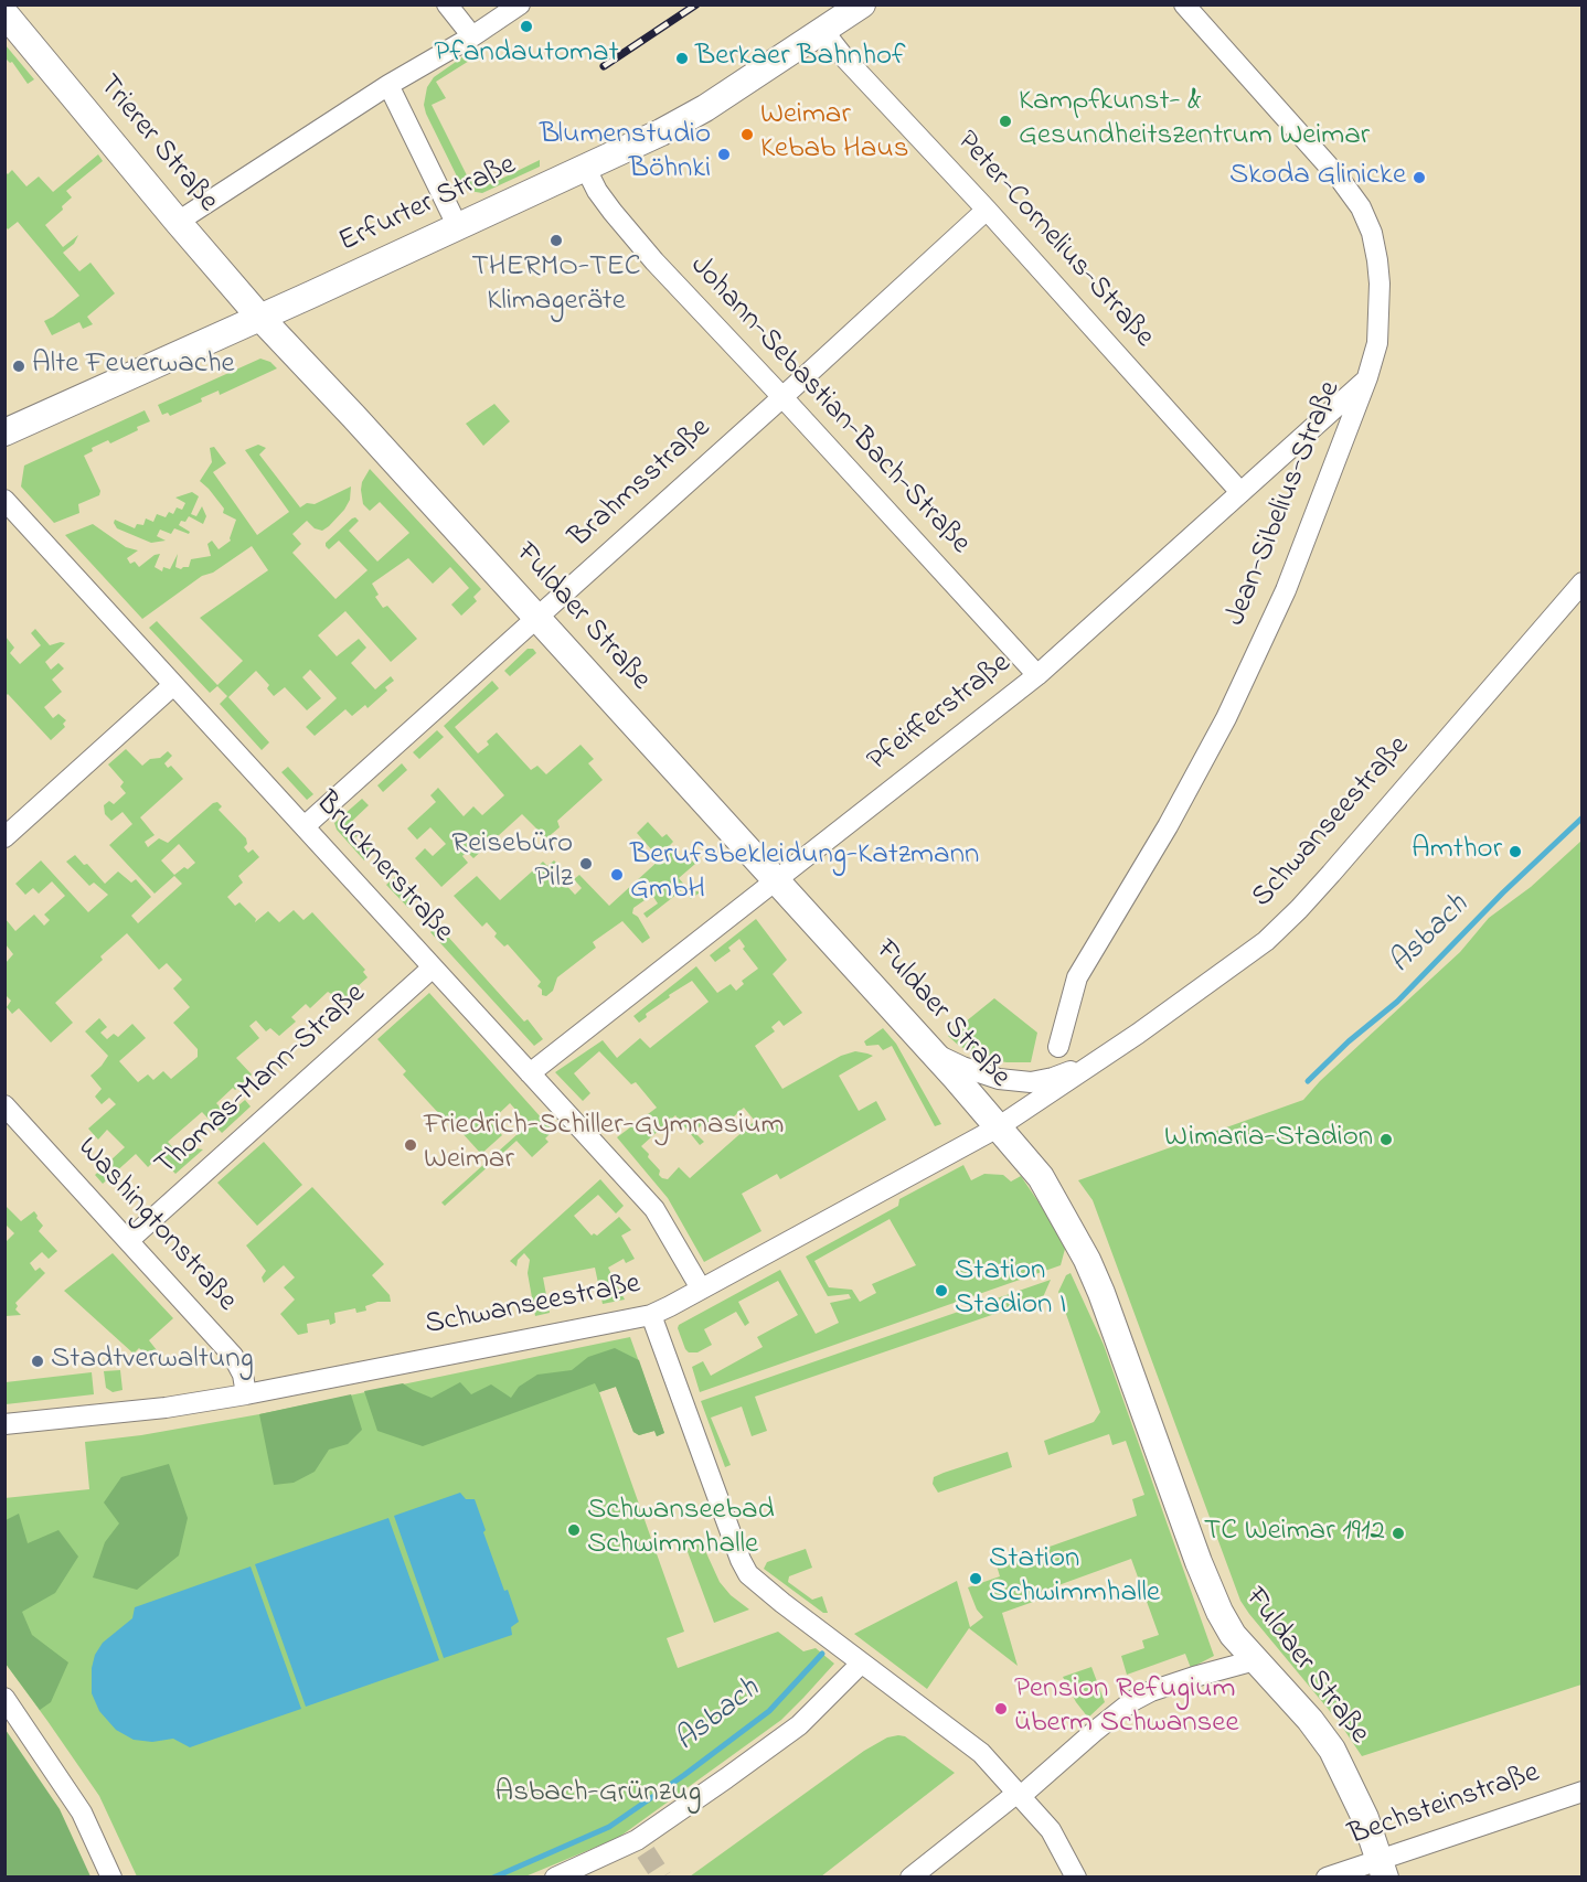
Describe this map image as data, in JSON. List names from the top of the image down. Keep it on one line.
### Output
{"streets":{"street":["Trierer Straße","Erfurter Straße","Peter-Cornelius-Straße","Johann-Sebastian-Bach-Straße","Brahmsstraße","Jean-Sibelius-Straße","Fuldaer Straße","Pfeifferstraße","Schwanseestraße","Brucknerstraße","Thomas-Mann-Straße","Washingtonstraße","Bechsteinstraße"]},"crossings":[["Trierer Straße","Erfurter Straße"],["Trierer Straße","Fuldaer Straße"],["Erfurter Straße","Peter-Cornelius-Straße"],["Erfurter Straße","Johann-Sebastian-Bach-Straße"],["Erfurter Straße","Fuldaer Straße"],["Peter-Cornelius-Straße","Brahmsstraße"],["Peter-Cornelius-Straße","Pfeifferstraße"],["Johann-Sebastian-Bach-Straße","Brahmsstraße"],["Johann-Sebastian-Bach-Straße","Pfeifferstraße"],["Brahmsstraße","Fuldaer Straße"],["Brahmsstraße","Brucknerstraße"],["Jean-Sibelius-Straße","Pfeifferstraße"],["Fuldaer Straße","Pfeifferstraße"],["Fuldaer Straße","Schwanseestraße"],["Fuldaer Straße","Bechsteinstraße"],["Pfeifferstraße","Brucknerstraße"],["Schwanseestraße","Brucknerstraße"],["Schwanseestraße","Washingtonstraße"],["Brucknerstraße","Thomas-Mann-Straße"],["Thomas-Mann-Straße","Washingtonstraße"]],"water":["Asbach"],"parks":["Asbach-Grünzug"],"places":["Pfandautomat","Berkaer Bahnhof","Kampfkunst- & Gesundheitszentrum Weimar","Weimar Kebab Haus","Blumenstudio Böhnki","Skoda Glinicke","THERMO-TEC Klimageräte","Alte Feuerwache","Amthor","Reisebüro Pilz","Berufsbekleidung-Katzmann GmbH","Wimaria-Stadion","Friedrich-Schiller-Gymnasium Weimar","Station Stadion I","Stadtverwaltung","Schwanseebad Schwimmhalle","TC Weimar 1912","Station Schwimmhalle","Pension Refugium überm Schwansee"]}
